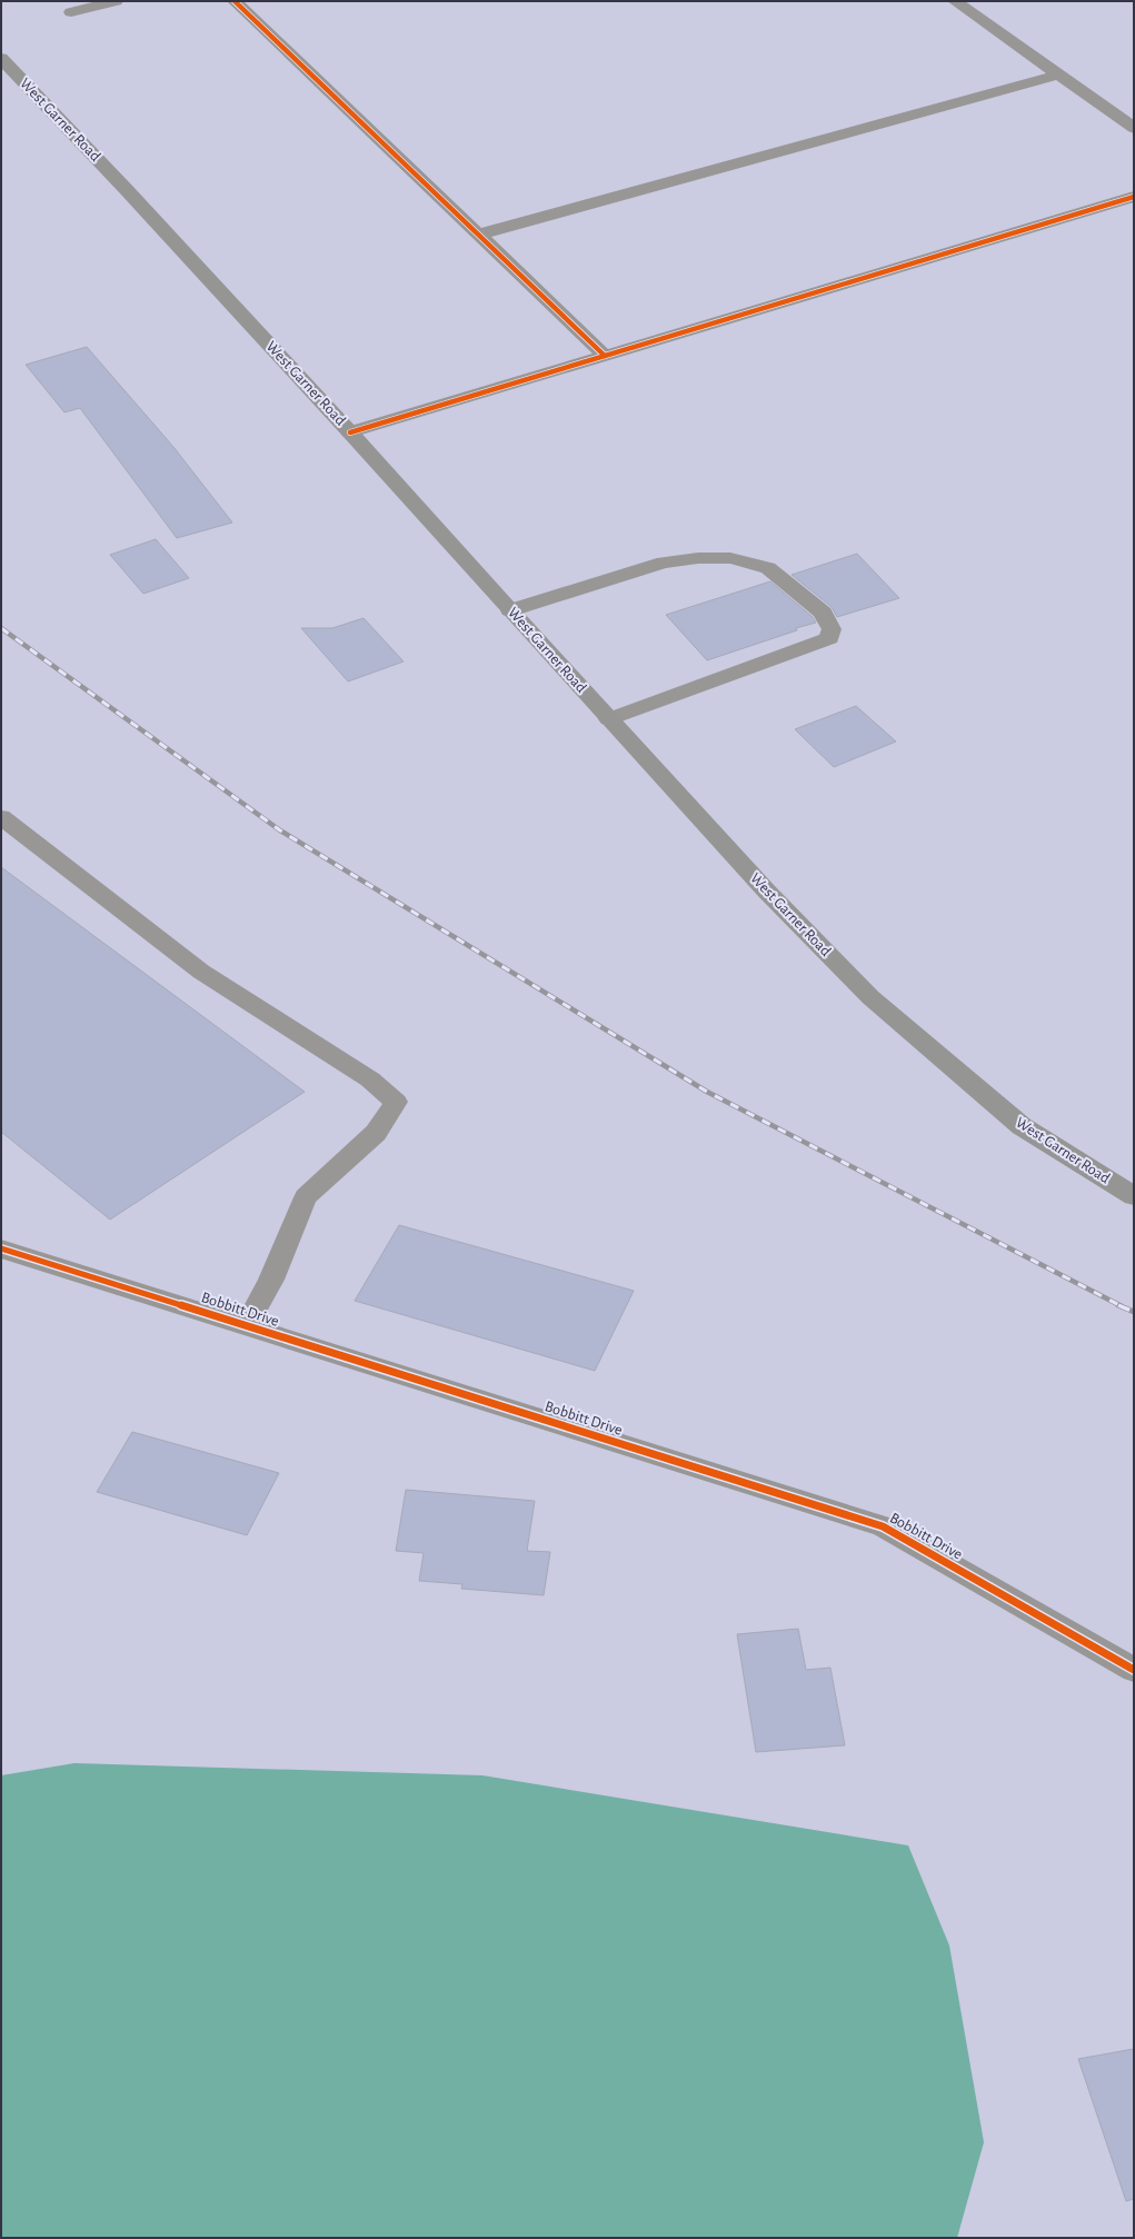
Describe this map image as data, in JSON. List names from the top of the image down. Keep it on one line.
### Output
{"streets":{"main road":["West Garner Road"],"street":["Bobbitt Drive"]}}
